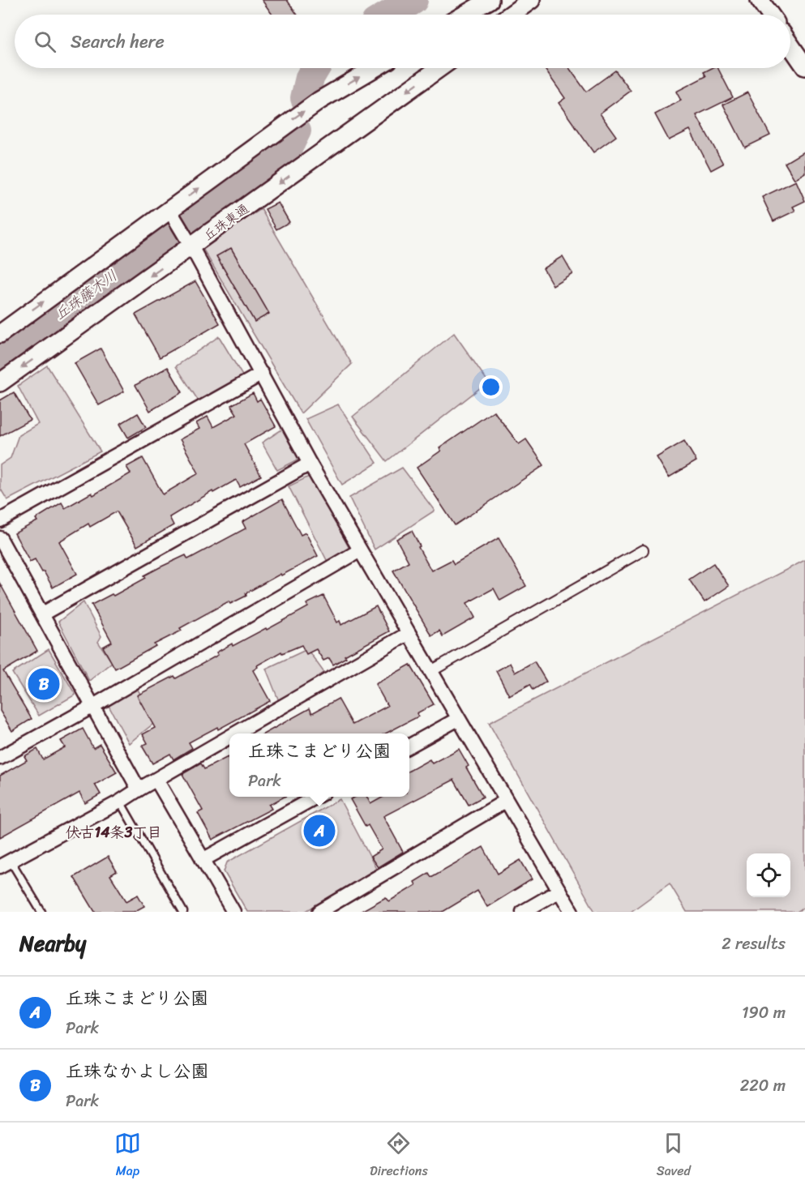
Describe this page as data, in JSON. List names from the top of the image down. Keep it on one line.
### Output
{"streets":{"street":["丘珠東通"]},"districts":["伏古14条3丁目"],"water":["丘珠藤木川"],"page":{"search":"Search here","pins":["B","A"],"popup":["丘珠こまどり公園","Park"],"heading":["Nearby","2 results"],"list":[{"mark":"A","name":"丘珠こまどり公園","note":"Park","value":"190 m"},{"mark":"B","name":"丘珠なかよし公園","note":"Park","value":"220 m"}],"nav":["Map","Directions","Saved"]}}
